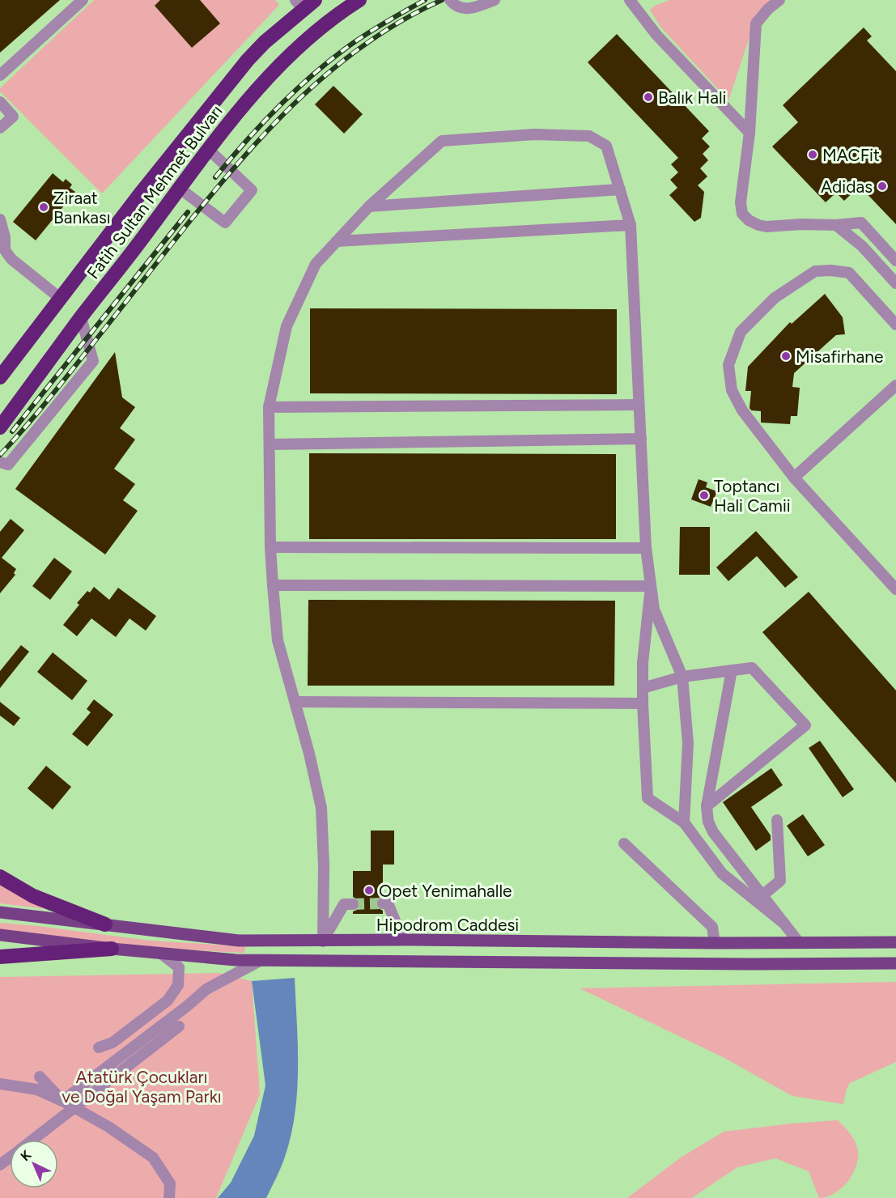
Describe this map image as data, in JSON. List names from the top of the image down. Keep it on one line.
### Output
{"streets":{"highway":["Fatih Sultan Mehmet Bulvarı"],"main road":["Hipodrom Caddesi"]},"parks":["Atatürk Çocukları ve Doğal Yaşam Parkı"],"places":["Balık Hali","MACFit","Adidas","Ziraat Bankası","Misafirhane","Toptancı Hali Camii","Opet Yenimahalle"],"north":"top left"}
